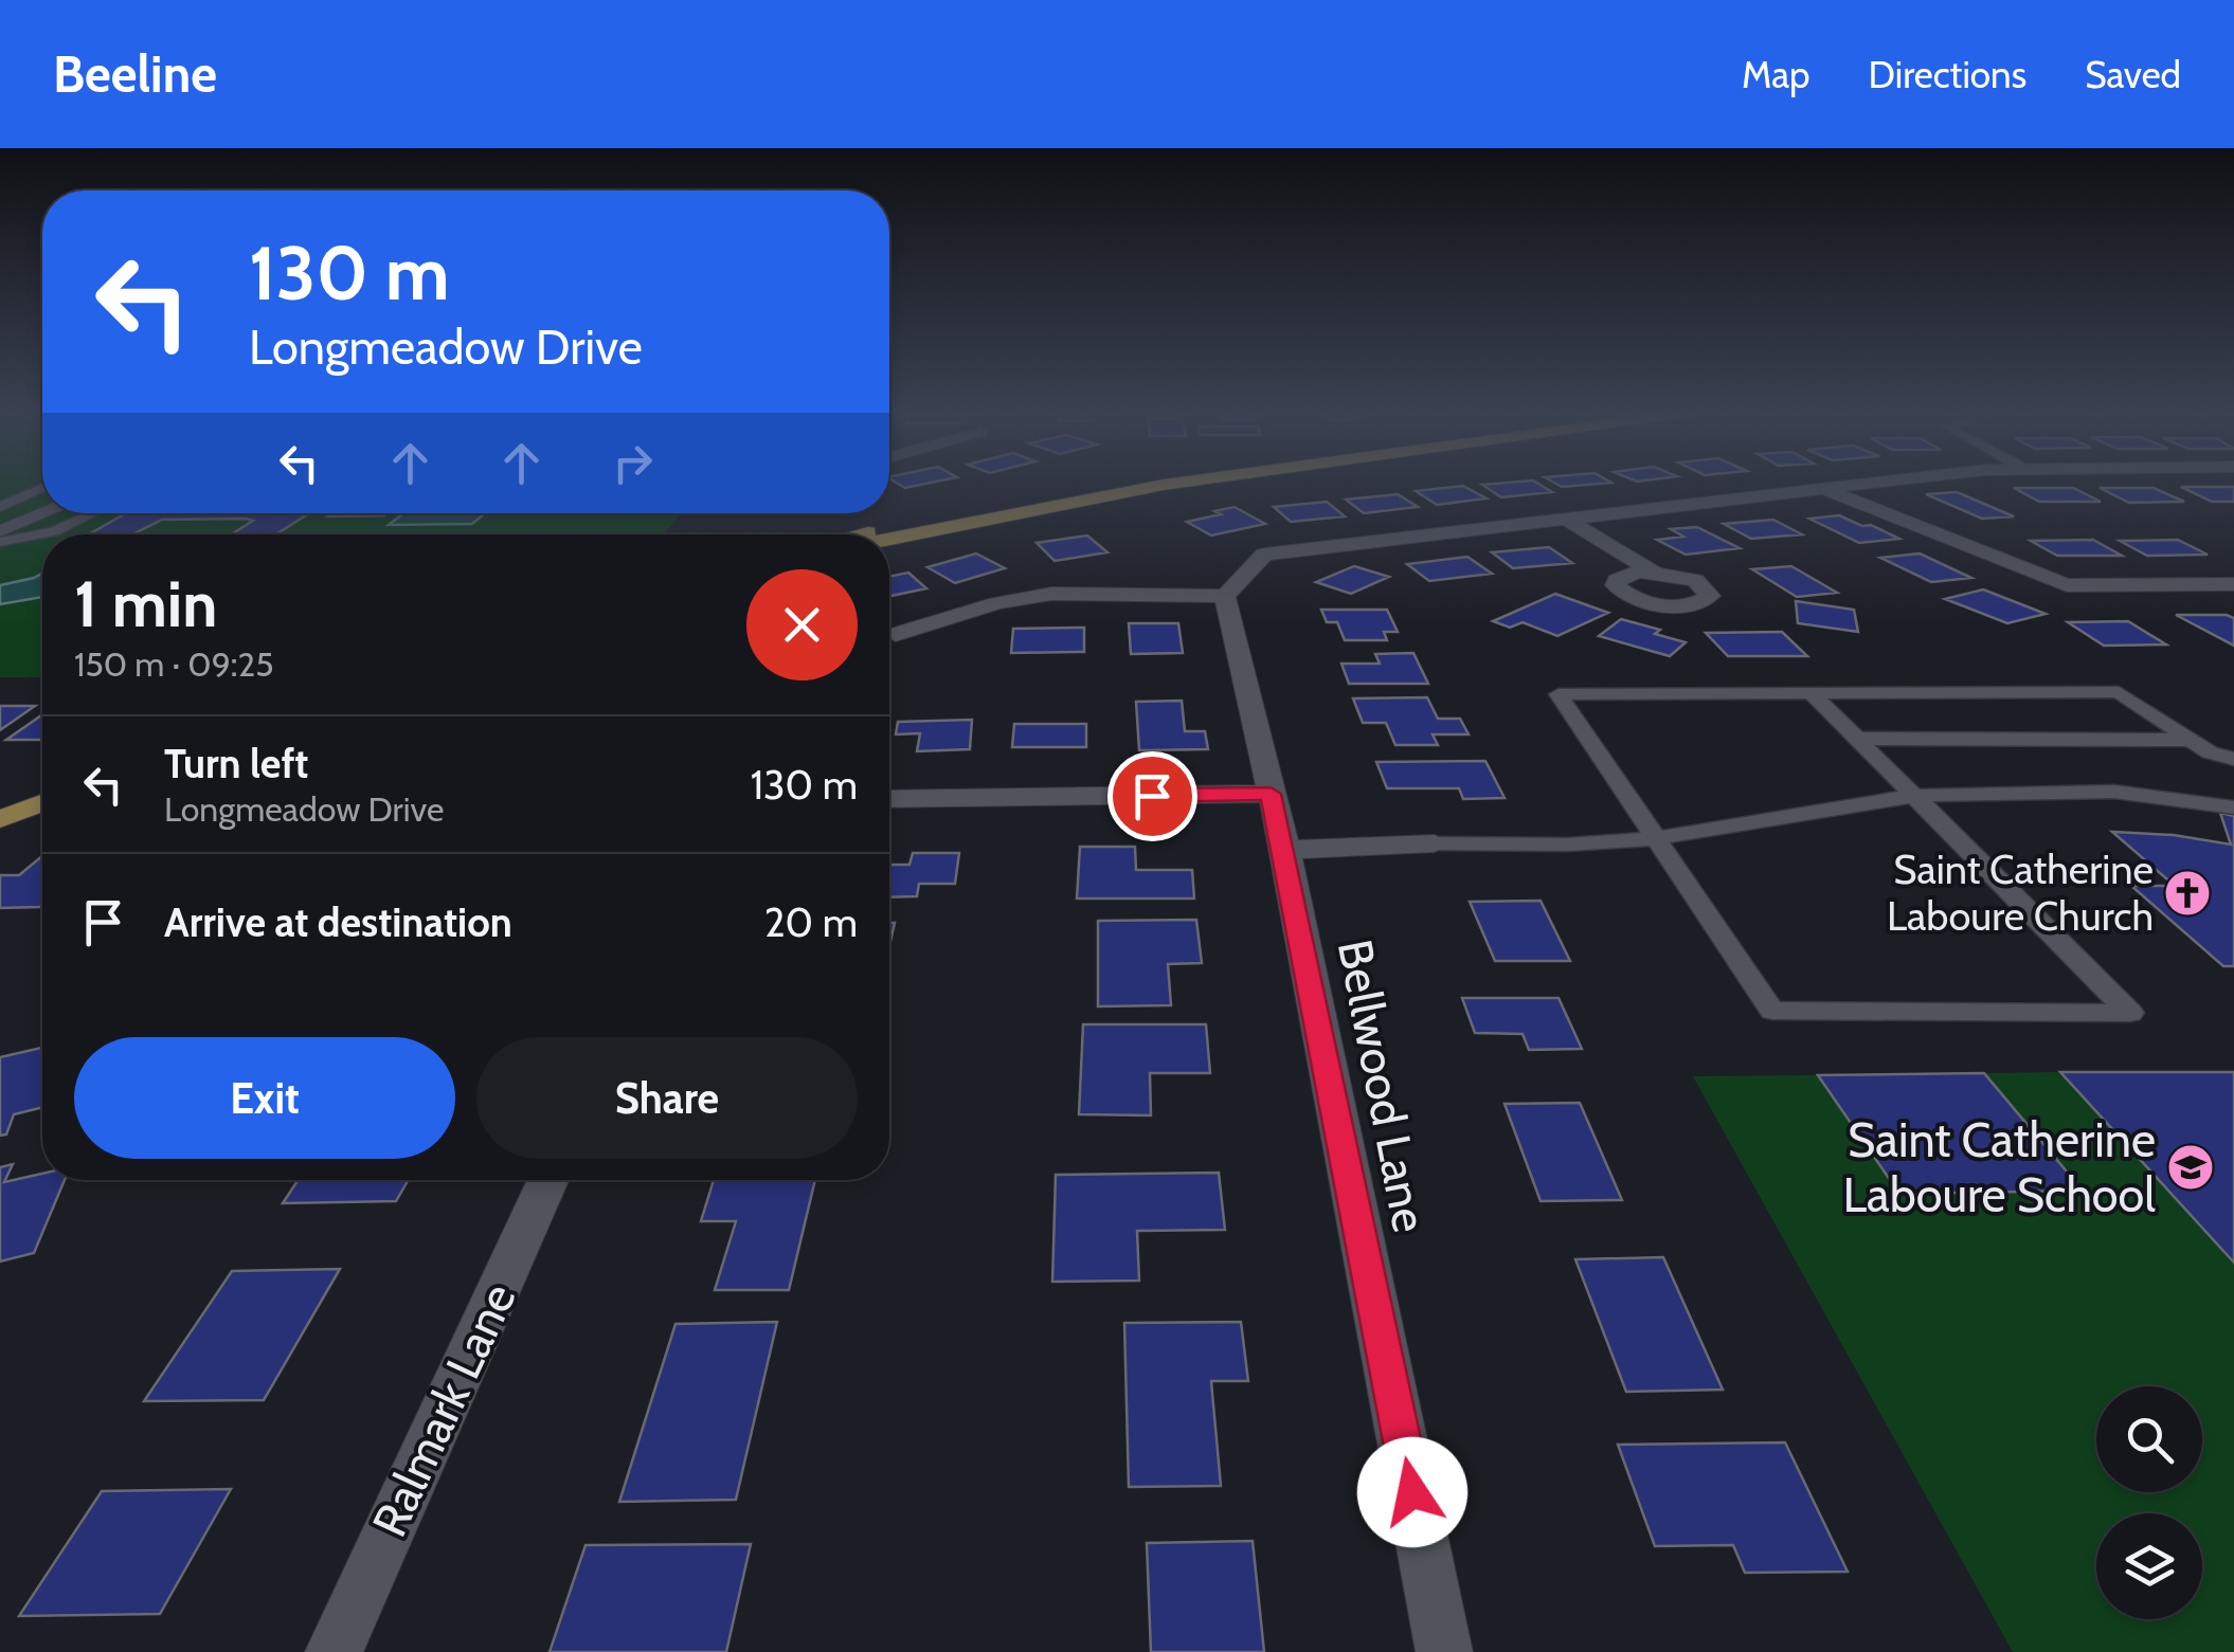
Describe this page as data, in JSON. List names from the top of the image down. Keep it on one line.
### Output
{"streets":{"street":["Bellwood Lane","Ralmark Lane"]},"places":{"church":["Saint Catherine Laboure Church"],"school or university":["Saint Catherine Laboure School"]},"page":{"header":"Beeline","nav":["Map","Directions","Saved"],"turn":["130 m","Longmeadow Drive"],"heading":["1 min","150 m · 09:25"],"list":[{"name":"Turn left","note":"Longmeadow Drive","value":"130 m"},{"name":"Arrive at destination","value":"20 m"}],"buttons":["Exit","Share"]}}
